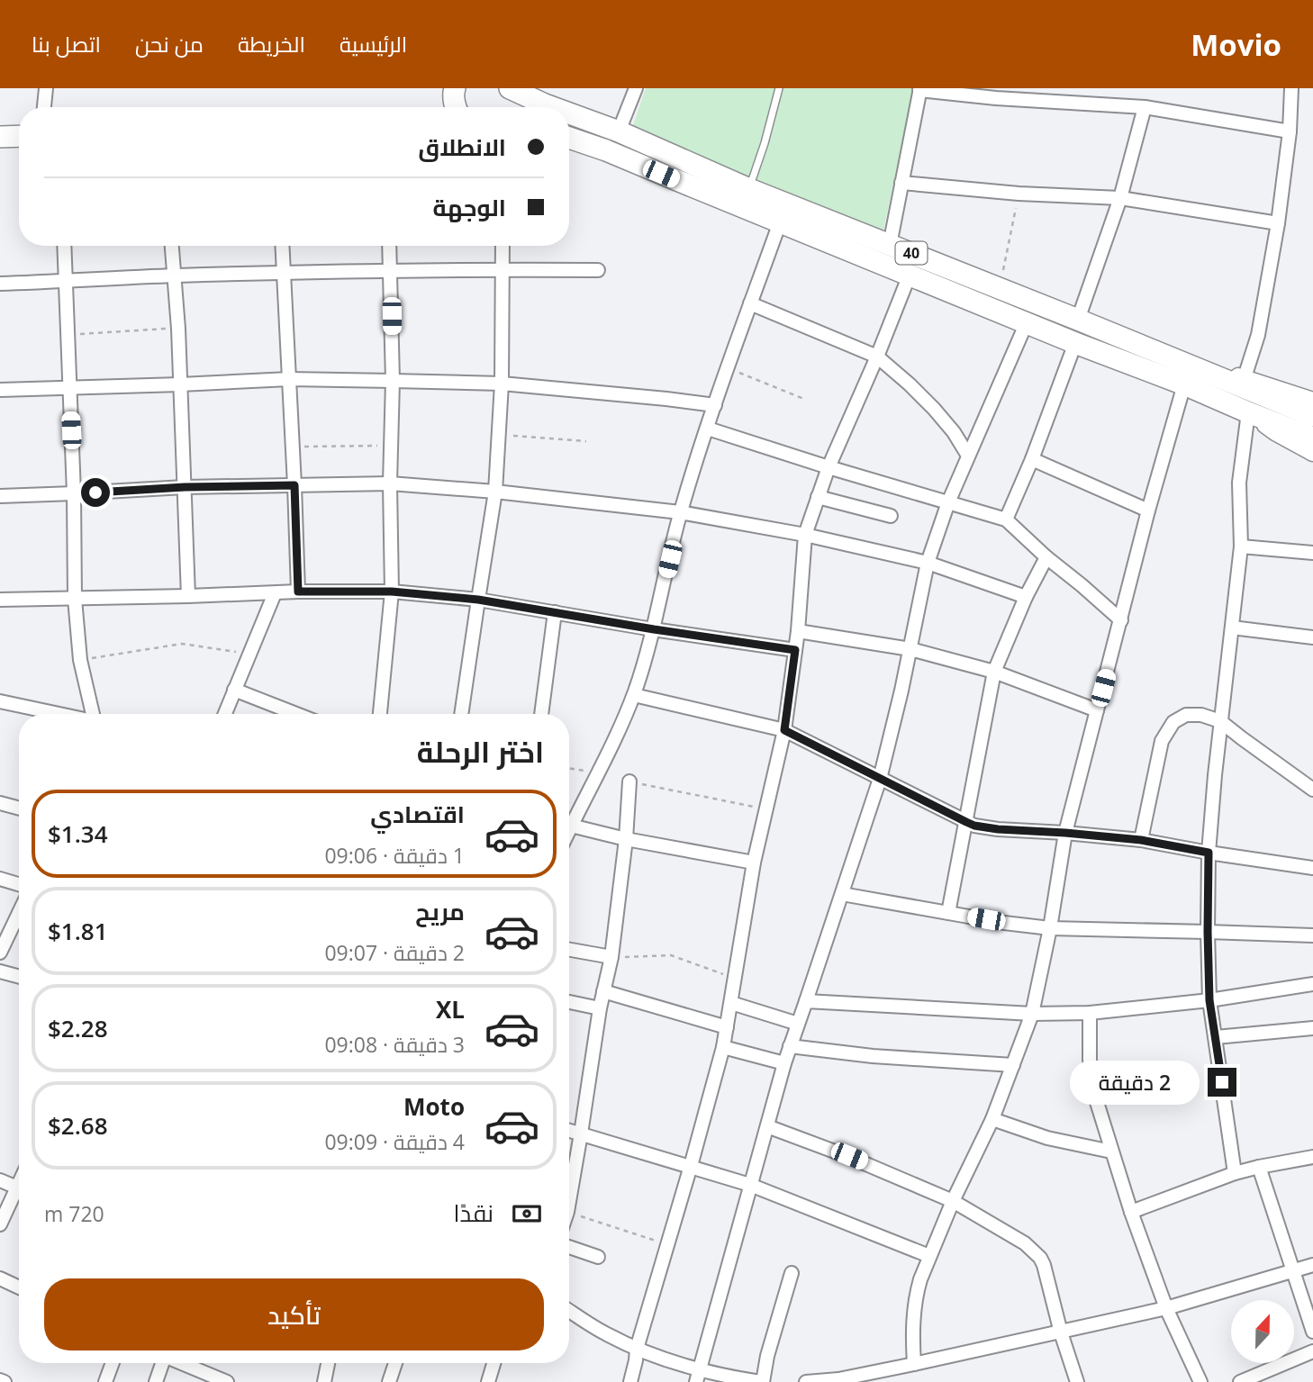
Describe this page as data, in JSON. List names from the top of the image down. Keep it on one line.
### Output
{"streets":{"highway":["40"]},"north":"top","page":{"header":"Movio","nav":["الرئيسية","الخريطة","من نحن","اتصل بنا"],"banner":["الانطلاق","الوجهة"],"heading":"اختر الرحلة","list":[{"name":"اقتصادي","note":"1 دقيقة · 09:06","value":"$1.34"},{"name":"مريح","note":"2 دقيقة · 09:07","value":"$1.81"},{"name":"XL","note":"3 دقيقة · 09:08","value":"$2.28"},{"name":"Moto","note":"4 دقيقة · 09:09","value":"$2.68"}],"bubble":"2 دقيقة","pay":["نقدًا","720 m"],"buttons":"تأكيد"}}
